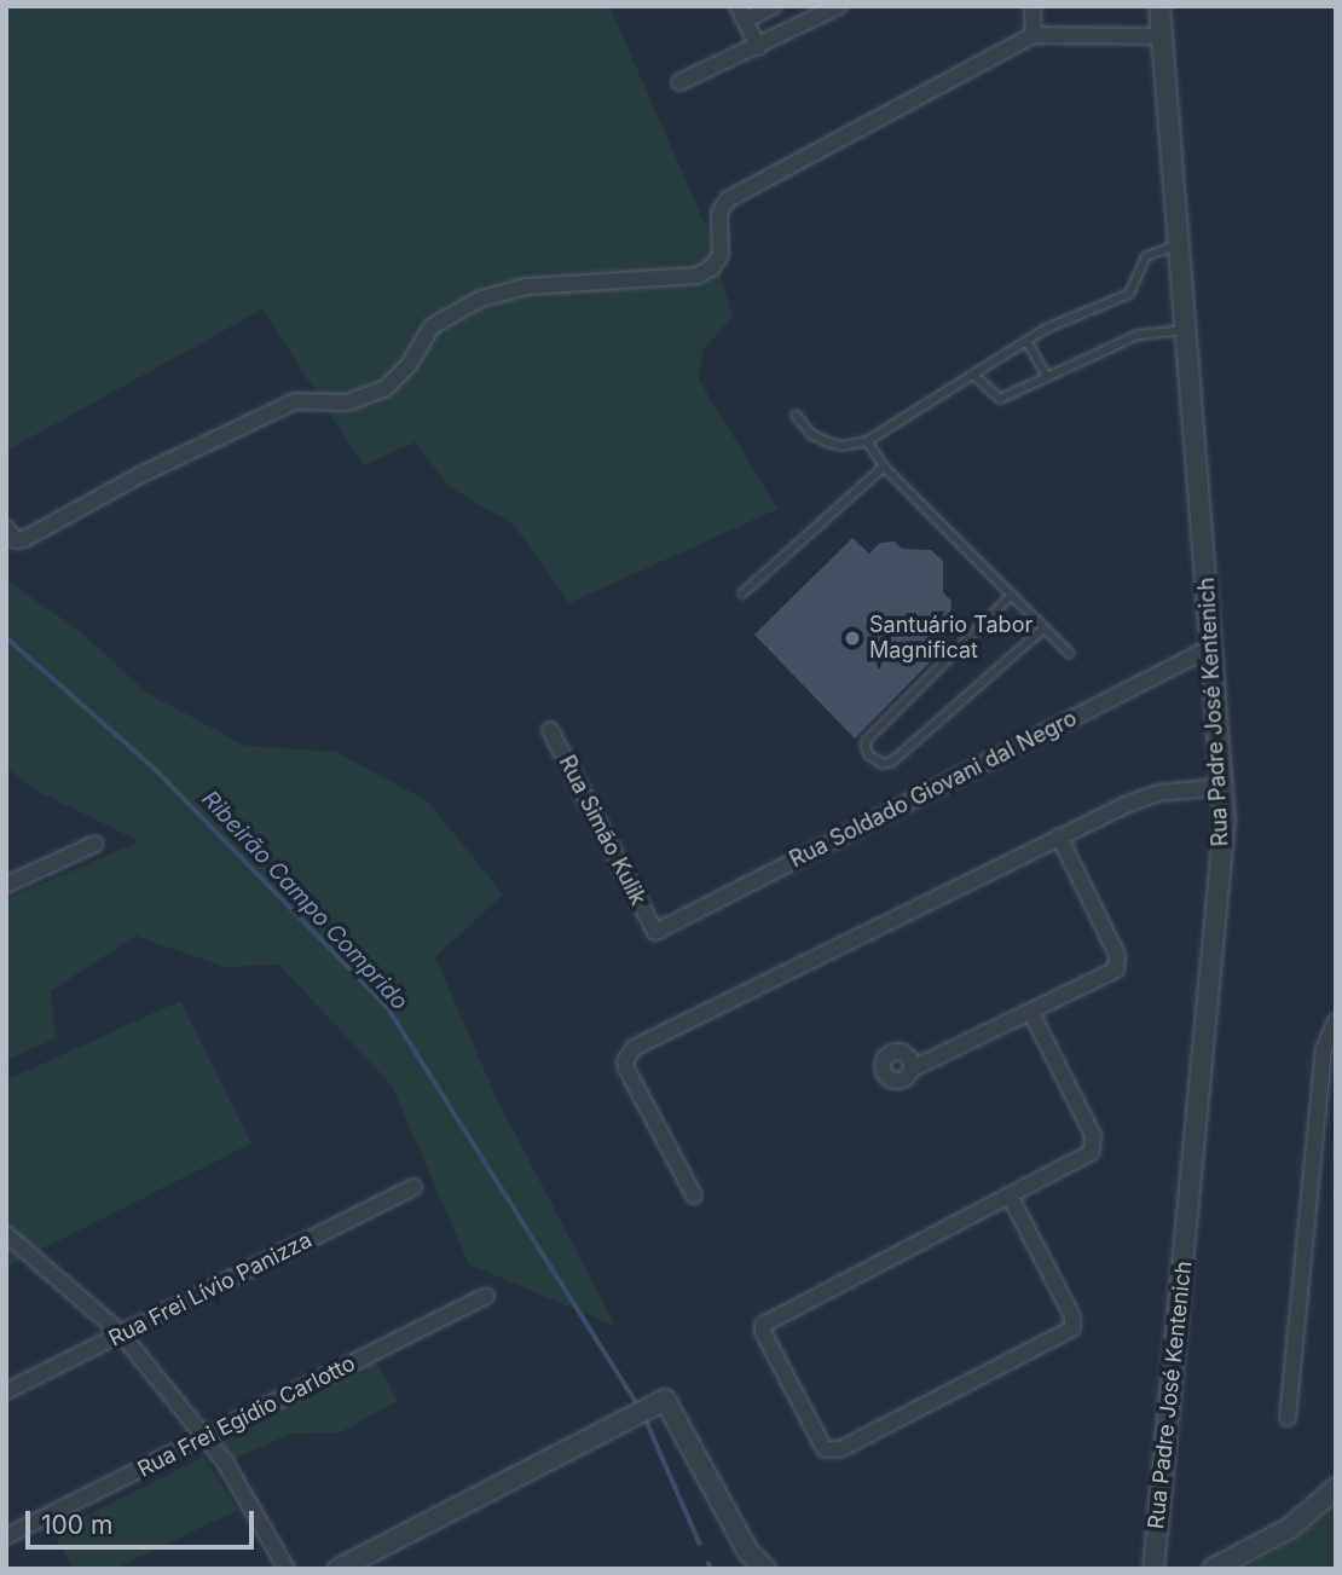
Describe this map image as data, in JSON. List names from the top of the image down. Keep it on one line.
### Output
{"streets":{"street":["Rua Padre José Kentenich","Rua Soldado Giovani dal Negro","Rua Simão Kulik","Rua Frei Lívio Panizza","Rua Frei Egídio Carlotto"]},"crossings":[["Rua Padre José Kentenich","Rua Soldado Giovani dal Negro"],["Rua Soldado Giovani dal Negro","Rua Simão Kulik"]],"water":["Ribeirão Campo Comprido"],"places":["Santuário Tabor Magnificat"],"scale_bar":"100 m"}
